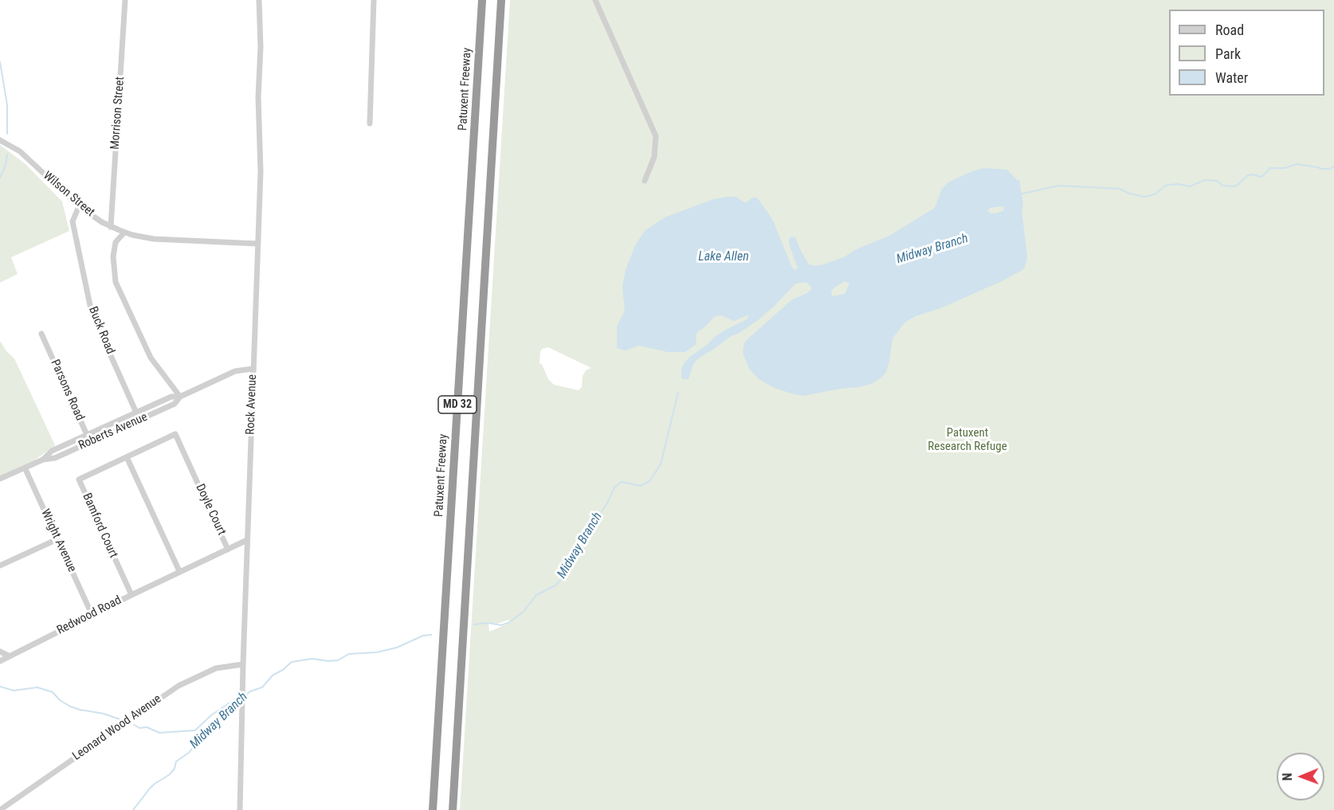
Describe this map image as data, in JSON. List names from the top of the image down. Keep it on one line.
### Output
{"streets":{"highway":["Patuxent Freeway","MD 32"],"street":["Morrison Street","Wilson Street","Buck Road","Parsons Road","Rock Avenue","Roberts Avenue","Doyle Court","Bamford Court","Wright Avenue","Redwood Road","Leonard Wood Avenue"]},"crossings":[["Morrison Street","Wilson Street"],["Wilson Street","Buck Road"],["Wilson Street","Rock Avenue"],["Buck Road","Roberts Avenue"],["Parsons Road","Roberts Avenue"],["Rock Avenue","Roberts Avenue"],["Rock Avenue","Leonard Wood Avenue"],["Roberts Avenue","Wright Avenue"],["Doyle Court","Bamford Court"],["Doyle Court","Redwood Road"],["Bamford Court","Redwood Road"],["Wright Avenue","Redwood Road"]],"water":["Midway Branch","Lake Allen"],"parks":["Patuxent Research Refuge"],"legend":["Road","Park","Water"],"north":"left"}
